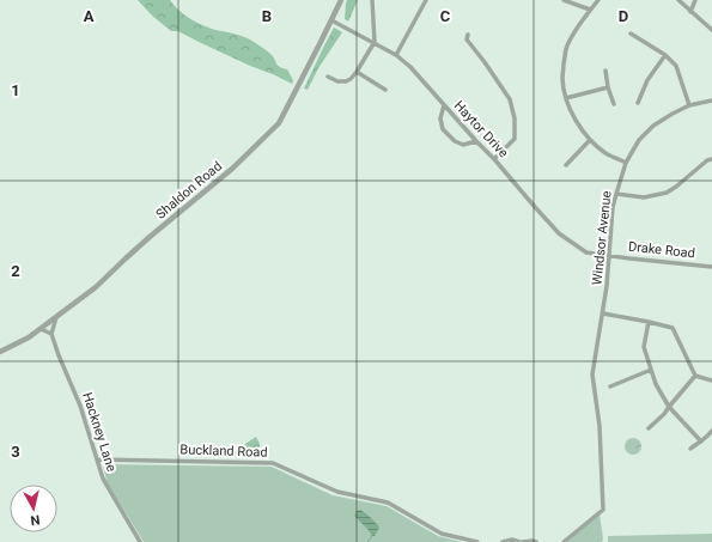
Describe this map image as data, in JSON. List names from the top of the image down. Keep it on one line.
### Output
{"streets":{"street":["Haytor Drive","Shaldon Road","Windsor Avenue","Drake Road","Hackney Lane","Buckland Road"]},"crossings":[["Haytor Drive","Shaldon Road"],["Haytor Drive","Windsor Avenue"],["Haytor Drive","Drake Road"],["Windsor Avenue","Drake Road"],["Hackney Lane","Buckland Road"]],"north":"bottom","grid":{"columns":["A","B","C","D"],"rows":["1","2","3"]}}
